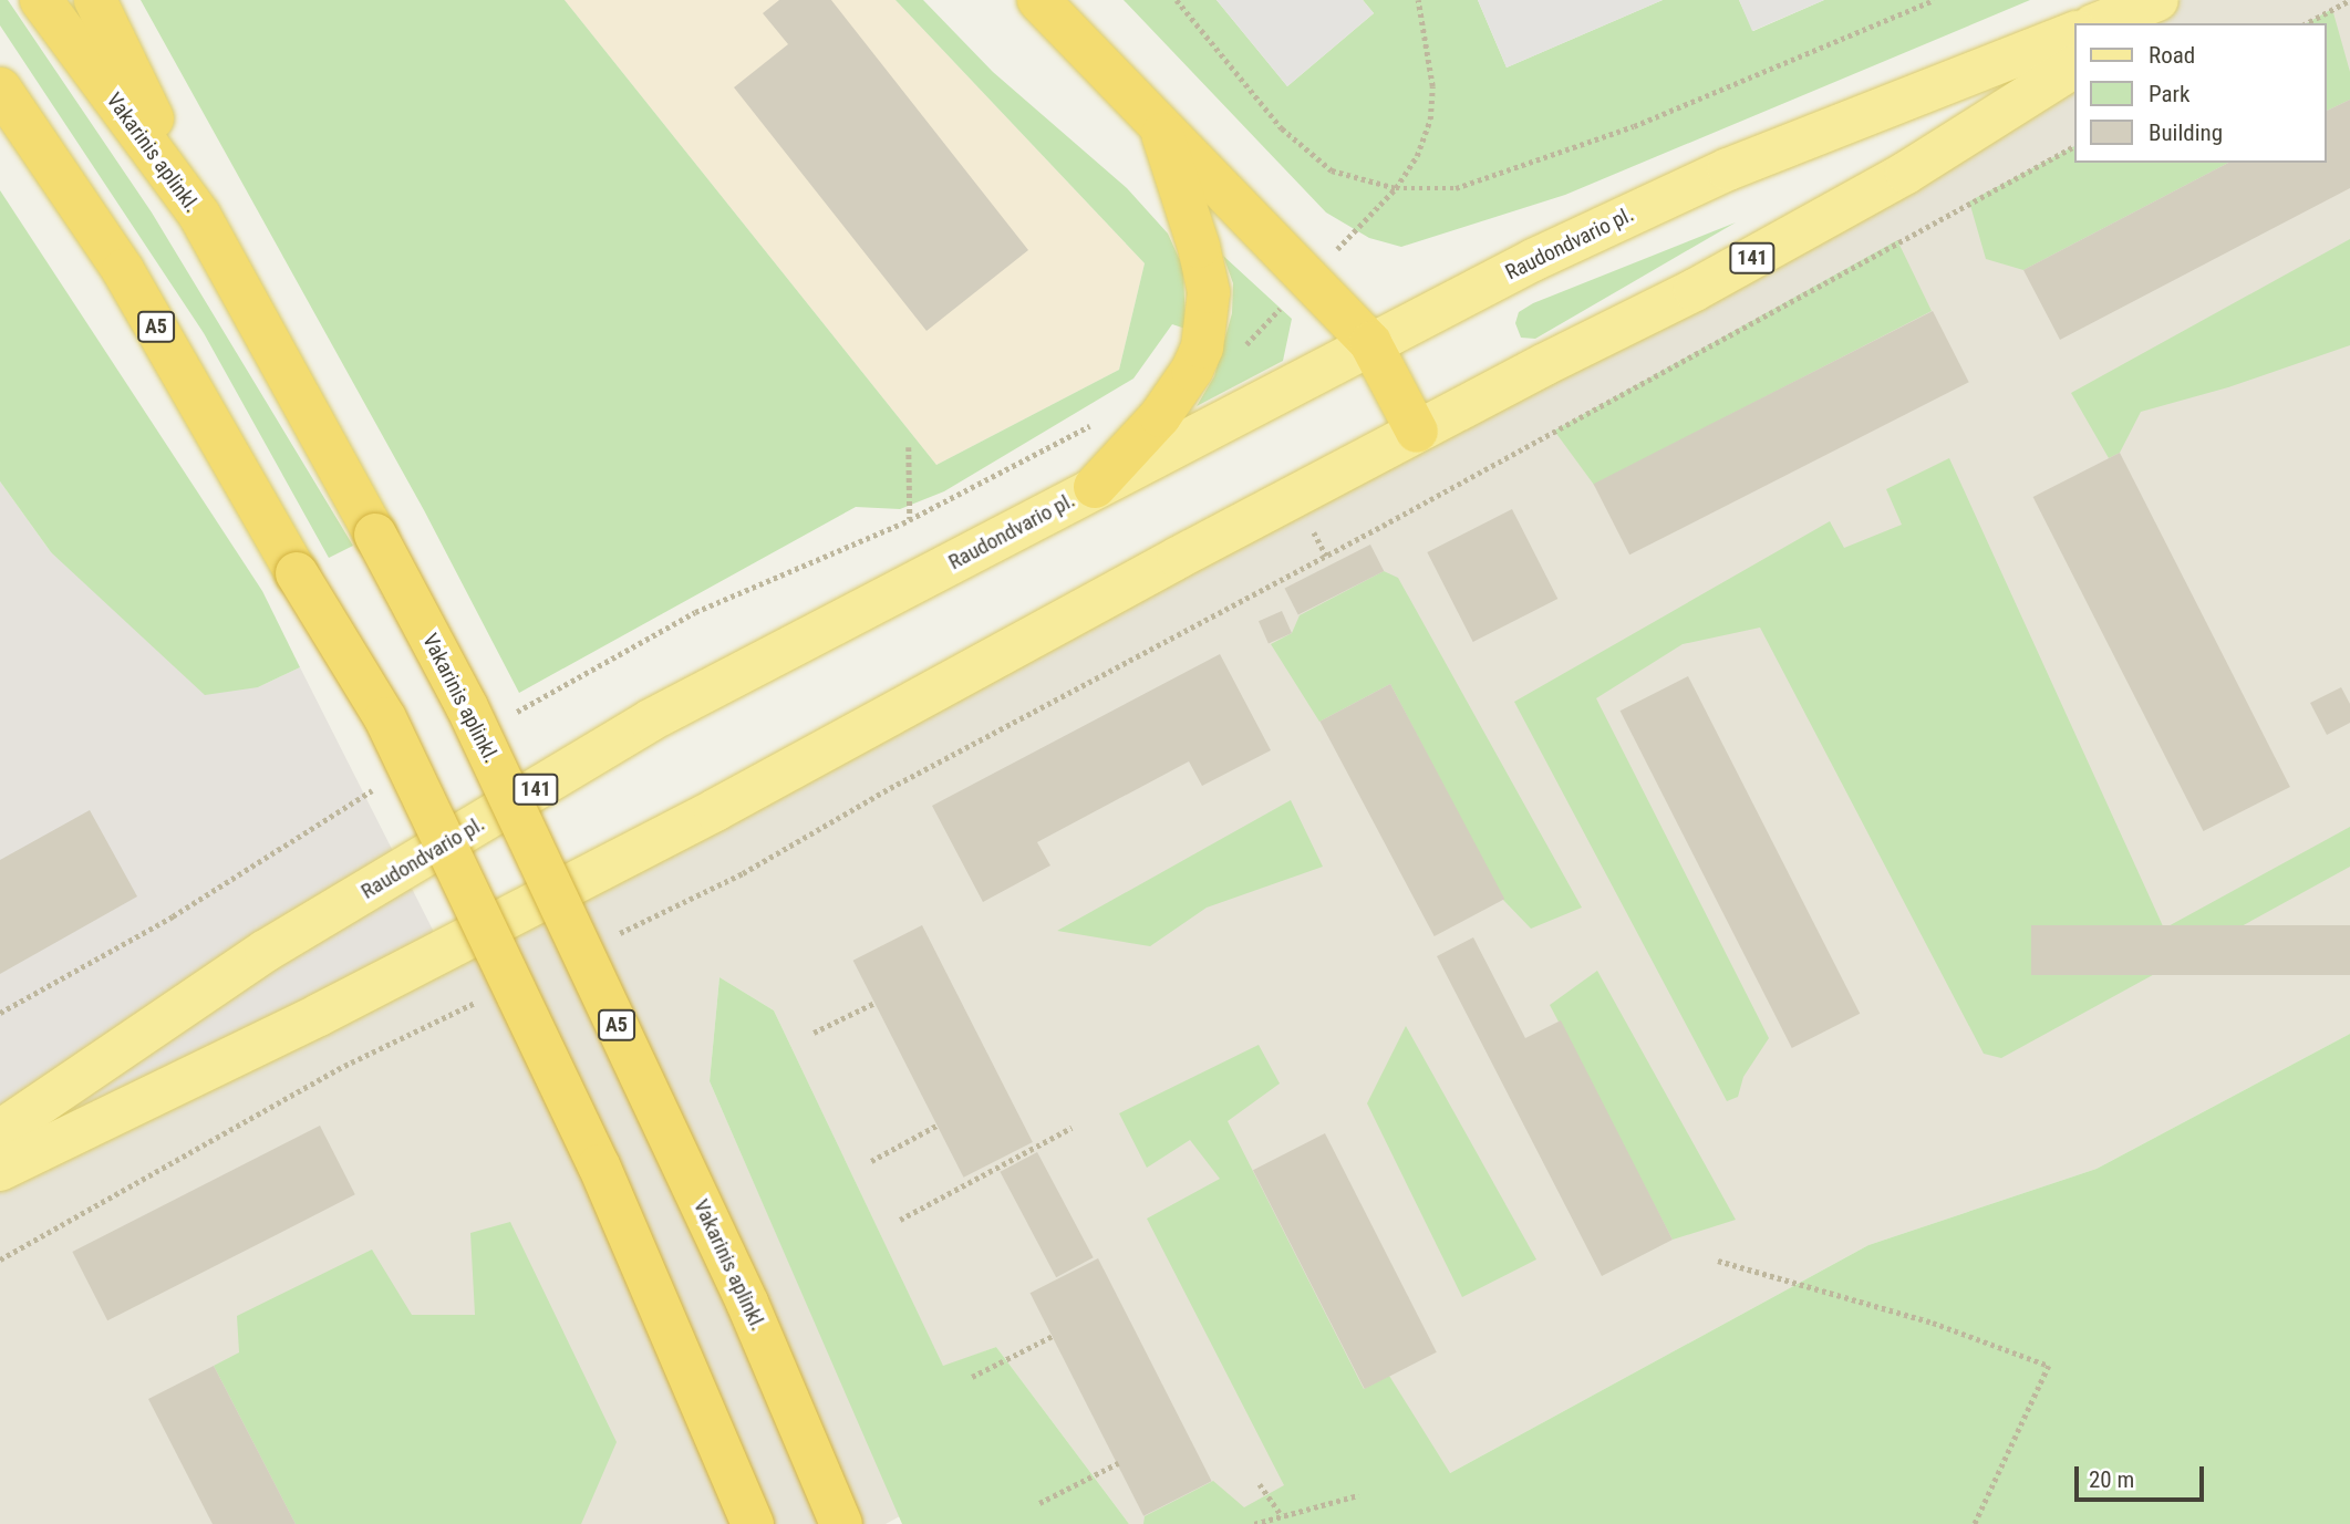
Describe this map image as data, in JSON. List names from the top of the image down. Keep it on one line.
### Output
{"streets":{"highway":["Vakarinis aplinkl.","A5"],"main road":["Raudondvario pl.","141"]},"legend":["Road","Park","Building"],"scale_bar":"20 m"}
